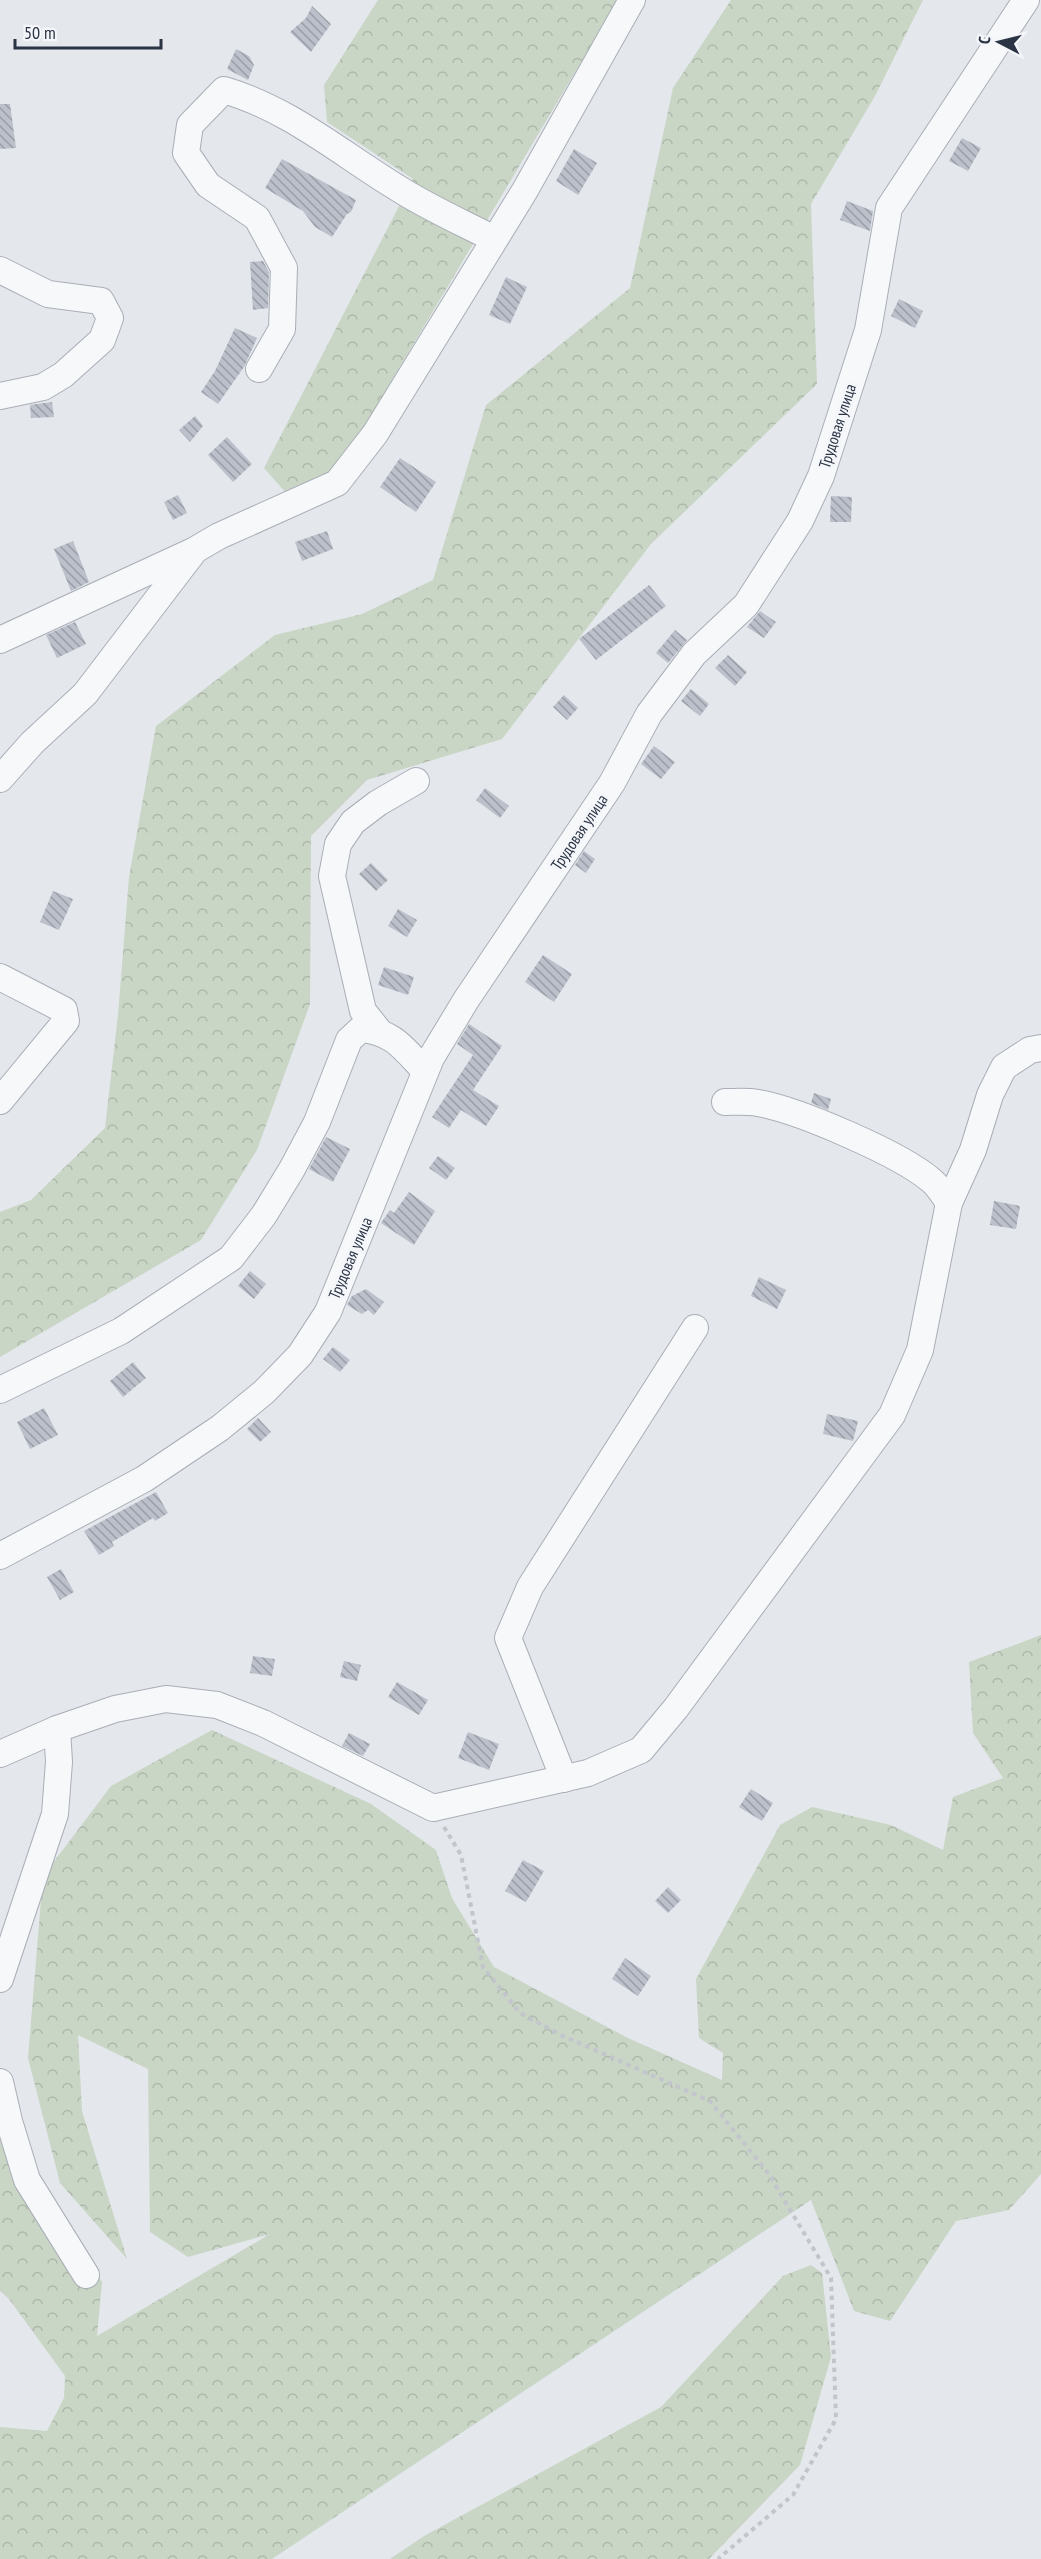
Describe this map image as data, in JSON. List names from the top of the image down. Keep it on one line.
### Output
{"streets":{"street":["Трудовая улица"]},"scale_bar":"50 m","north":"left"}
